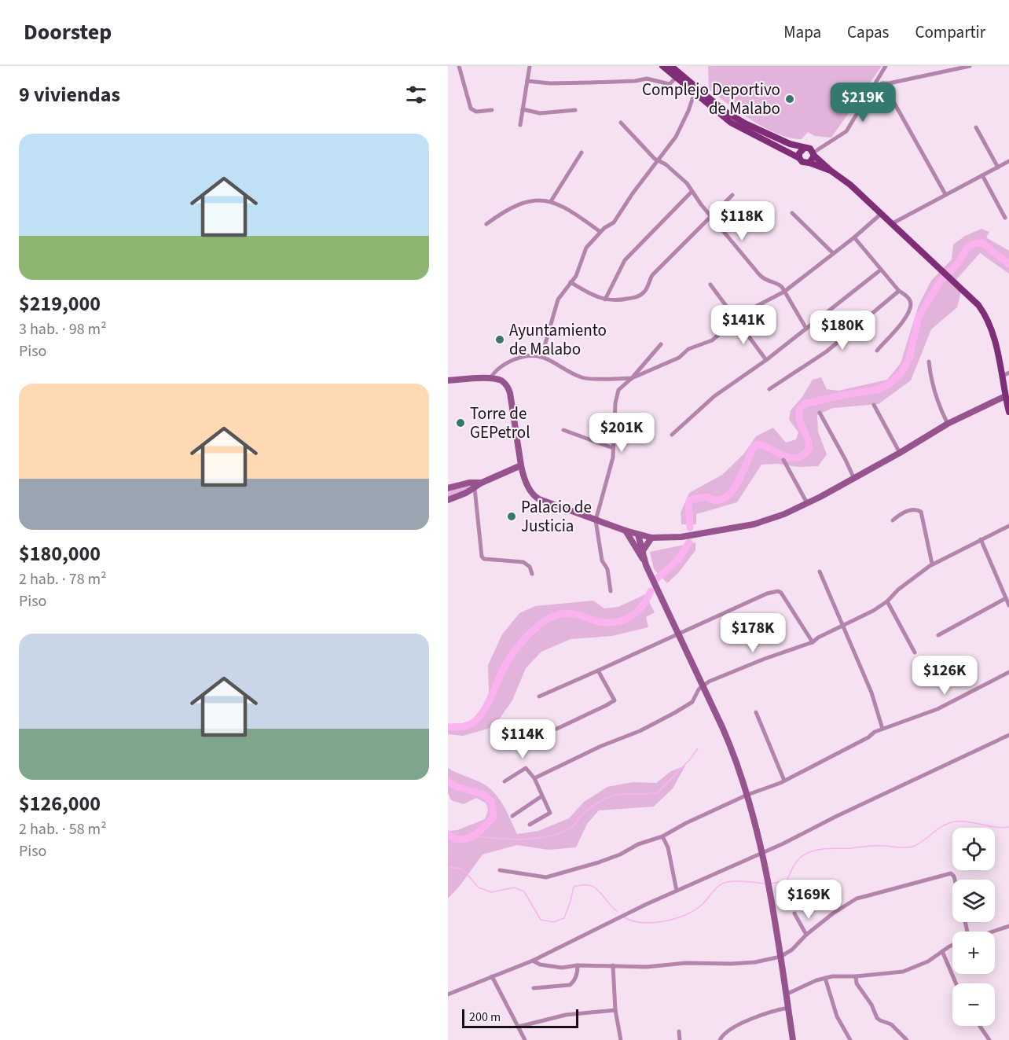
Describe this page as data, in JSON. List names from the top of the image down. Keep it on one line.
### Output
{"places":["Complejo Deportivo de Malabo","Ayuntamiento de Malabo","Torre de GEPetrol","Palacio de Justicia"],"scale_bar":"200 m","page":{"header":"Doorstep","nav":["Mapa","Capas","Compartir"],"heading":"9 viviendas","price":["$219K","$118K","$141K","$180K","$201K","$178K","$126K","$114K","$169K"],"list":[{"name":"$219,000","note":"3 hab. · 98 m² · Piso"},{"name":"$180,000","note":"2 hab. · 78 m² · Piso"},{"name":"$126,000","note":"2 hab. · 58 m² · Piso"}],"map_buttons":["+","−"],"scale":"200 m"}}
